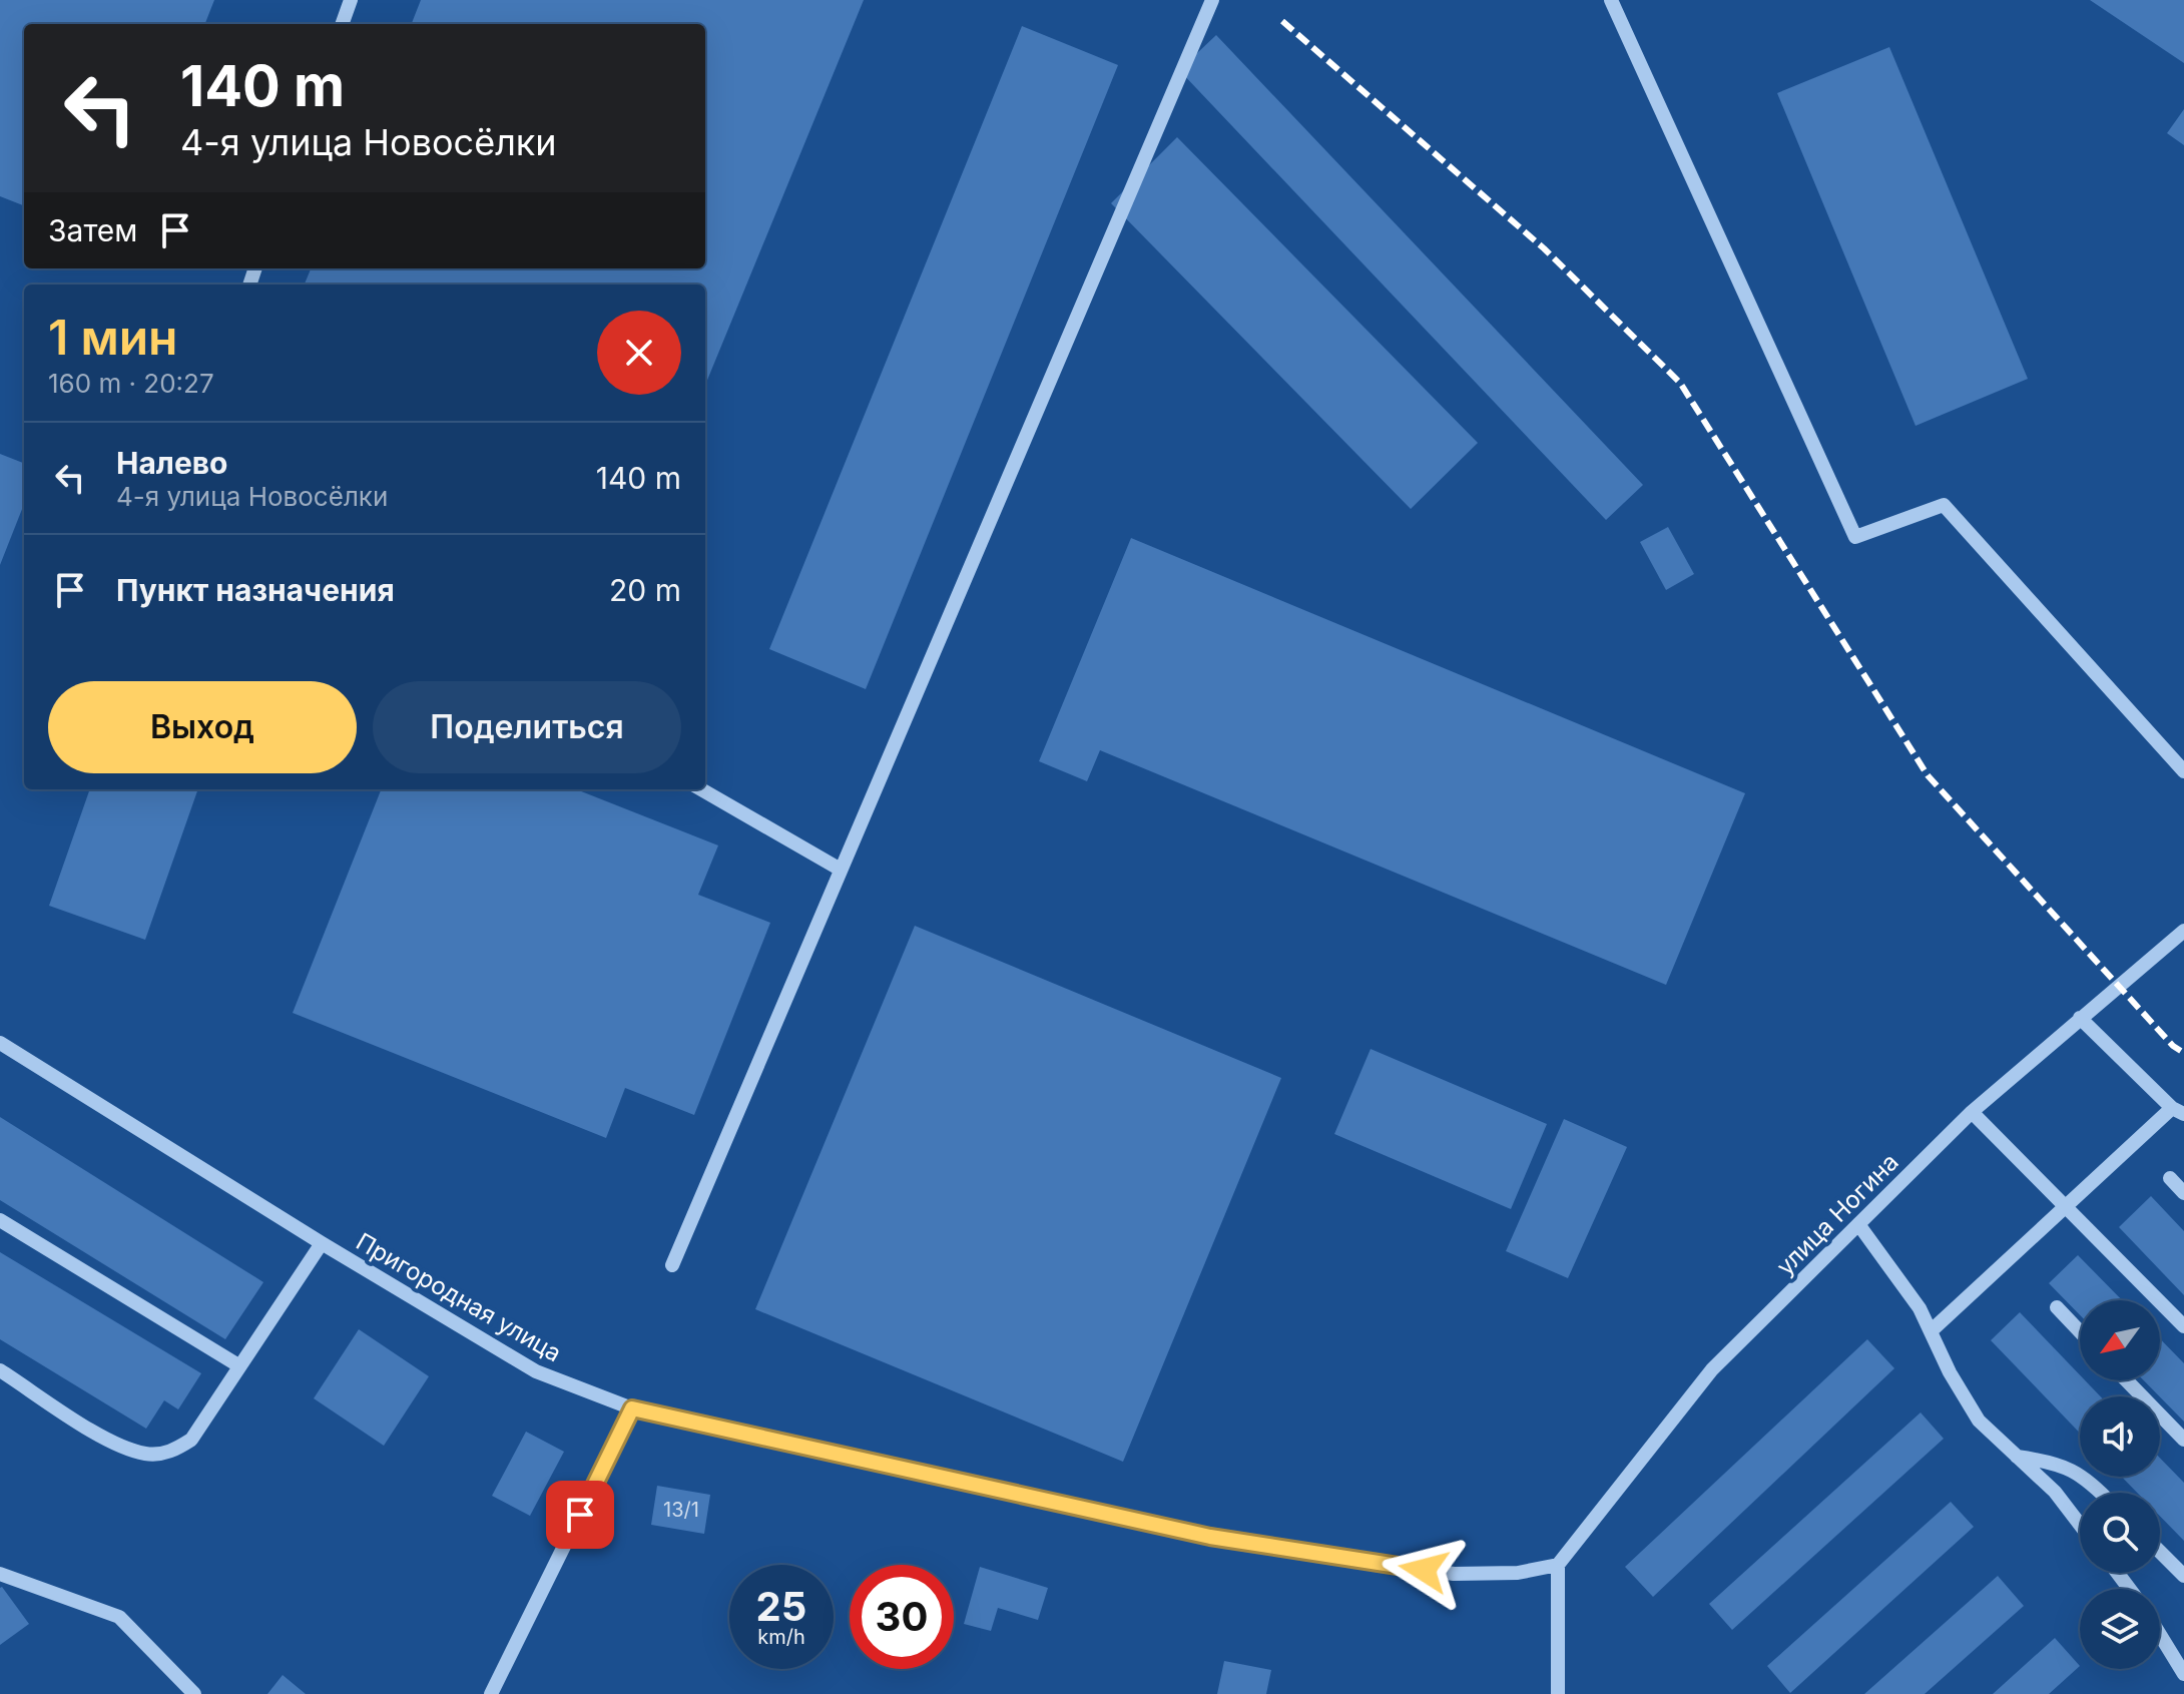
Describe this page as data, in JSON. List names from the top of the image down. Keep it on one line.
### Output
{"streets":{"street":["улица Ногина","Пригородная улица"]},"crossings":[["улица Ногина","Пригородная улица"]],"house_numbers":["13/1"],"north":"bottom left","page":{"turn":["140 m","4-я улица Новосёлки"],"then":"Затем","heading":["1 мин","160 m · 20:27"],"list":[{"name":"Налево","note":"4-я улица Новосёлки","value":"140 m"},{"name":"Пункт назначения","value":"20 m"}],"buttons":["Выход","Поделиться"],"speed":"25 km/h","limit":"30"}}
